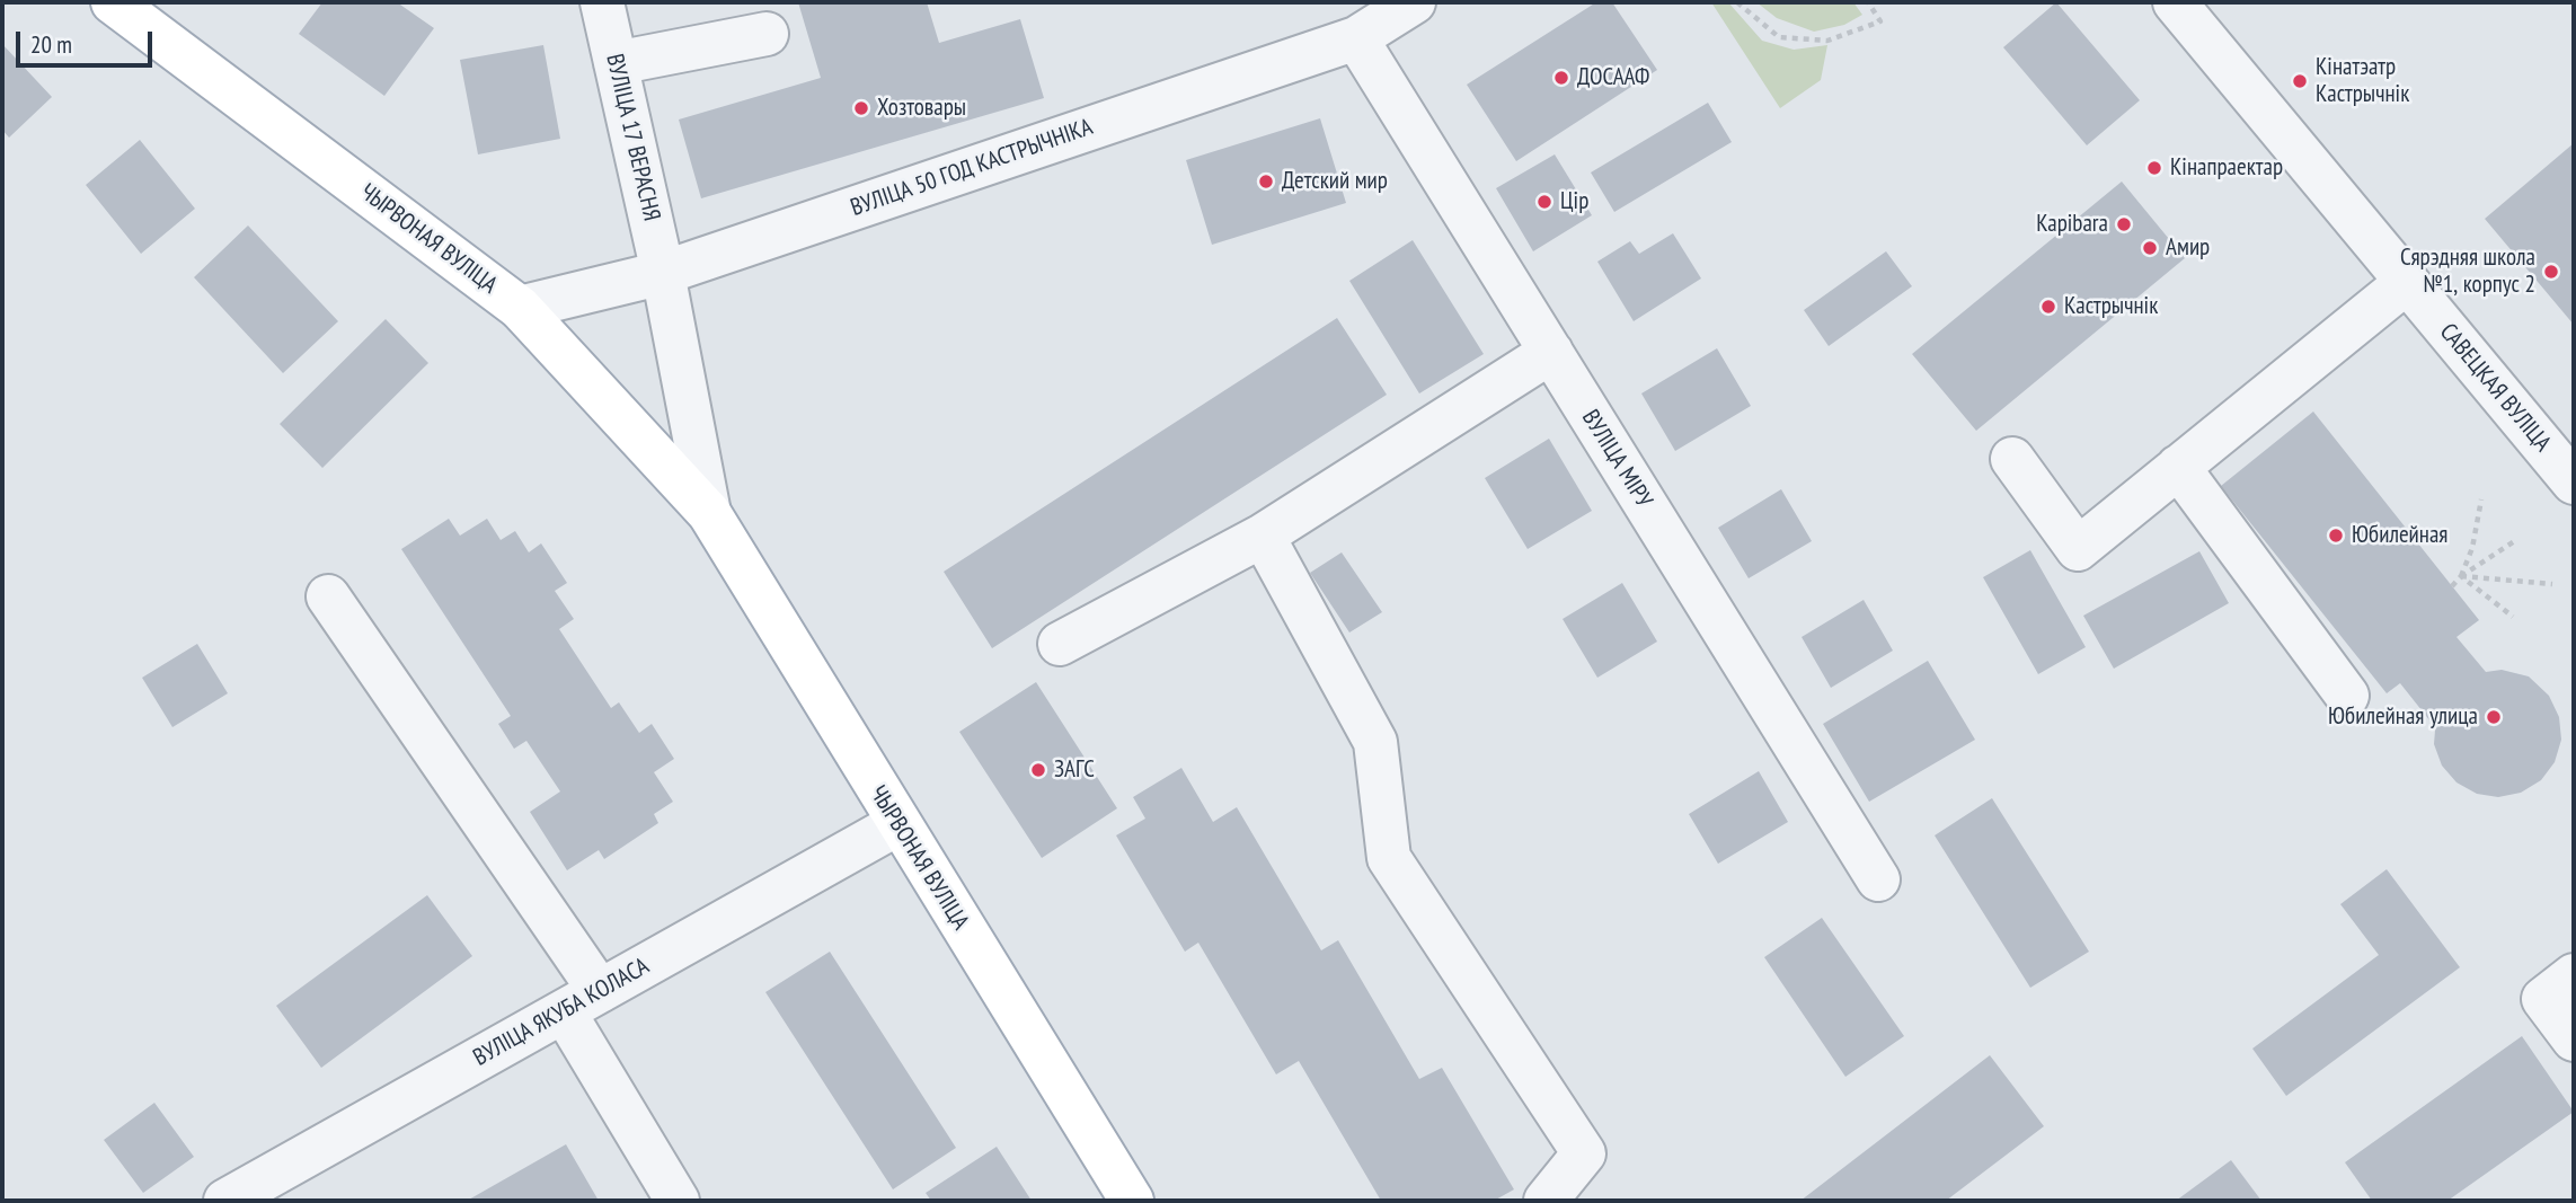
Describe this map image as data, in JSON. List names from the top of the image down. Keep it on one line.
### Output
{"streets":{"main road":["ЧЫРВОНАЯ ВУЛІЦА"],"street":["ВУЛІЦА 17 ВЕРАСНЯ","ВУЛІЦА 50 ГОД КАСТРЫЧНІКА","САВЕЦКАЯ ВУЛІЦА","ВУЛІЦА МІРУ","ВУЛІЦА ЯКУБА КОЛАСА"]},"crossings":[["ВУЛІЦА 17 ВЕРАСНЯ","ВУЛІЦА 50 ГОД КАСТРЫЧНІКА"],["ВУЛІЦА 17 ВЕРАСНЯ","ЧЫРВОНАЯ ВУЛІЦА"],["ВУЛІЦА 50 ГОД КАСТРЫЧНІКА","ЧЫРВОНАЯ ВУЛІЦА"],["ВУЛІЦА 50 ГОД КАСТРЫЧНІКА","ВУЛІЦА МІРУ"],["ЧЫРВОНАЯ ВУЛІЦА","ВУЛІЦА ЯКУБА КОЛАСА"]],"places":["ДОСААФ","Кінатэатр Кастрычнік","Хозтовары","Кінапраектар","Детский мир","Цір","Kapibara","Амир","Сярэдняя школа №1, корпус 2","Кастрычнік","Юбилейная","Юбилейная улица","ЗАГС"],"scale_bar":"20 m"}
